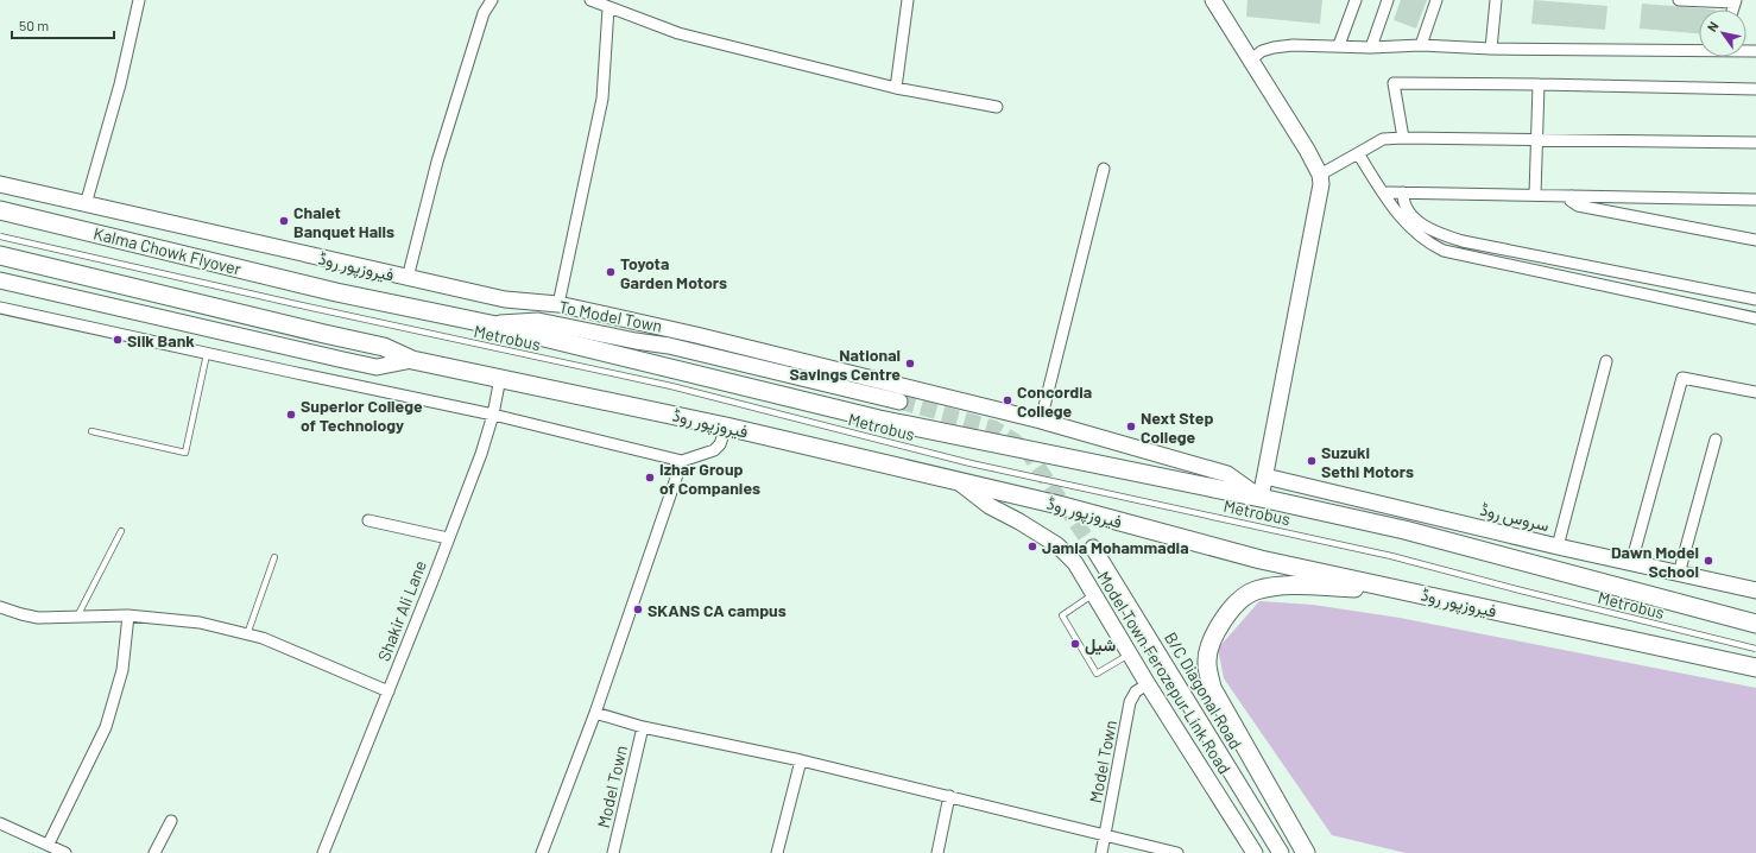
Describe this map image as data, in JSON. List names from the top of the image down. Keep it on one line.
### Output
{"streets":{"main road":["Kalma Chowk Flyover","فیروزپور روڈ"],"street":["To Model Town","سروس روڈ","Shakir Ali Lane","Model Town Ferozepur Link Road","B/C Diagonal Road","Model Town"],"lane":["Metrobus"]},"crossings":[["Kalma Chowk Flyover","فیروزپور روڈ"],["فیروزپور روڈ","To Model Town"],["فیروزپور روڈ","Shakir Ali Lane"],["فیروزپور روڈ","Model Town Ferozepur Link Road"],["Model Town Ferozepur Link Road","Model Town"]],"places":["Chalet Banquet Halls","Toyota Garden Motors","Silk Bank","National Savings Centre","Concordia College","Superior College of Technology","Next Step College","Suzuki Sethi Motors","Izhar Group of Companies","Jamia Mohammadia","Dawn Model School","SKANS CA campus","شیل"],"scale_bar":"50 m","north":"top left"}
